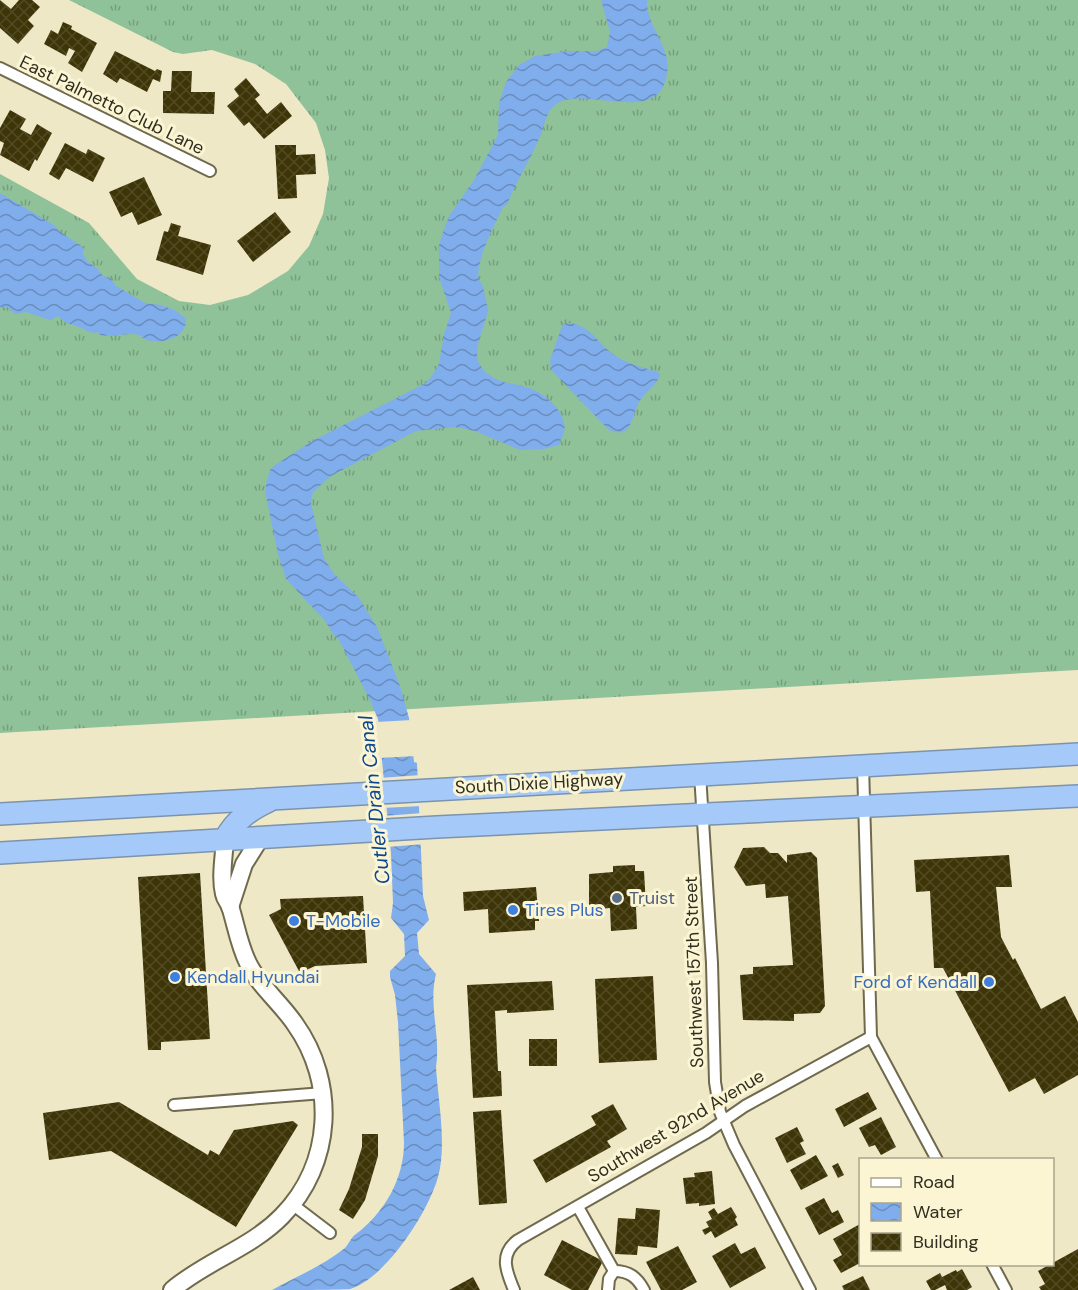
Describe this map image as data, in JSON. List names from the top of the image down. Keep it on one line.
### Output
{"streets":{"highway":["South Dixie Highway"],"street":["East Palmetto Club Lane","Southwest 157th Street","Southwest 92nd Avenue"]},"crossings":[["South Dixie Highway","Southwest 157th Street"],["Southwest 157th Street","Southwest 92nd Avenue"]],"water":["Cutler Drain Canal"],"places":["Truist","Tires Plus","T-Mobile","Kendall Hyundai","Ford of Kendall"],"legend":["Road","Water","Building"]}
